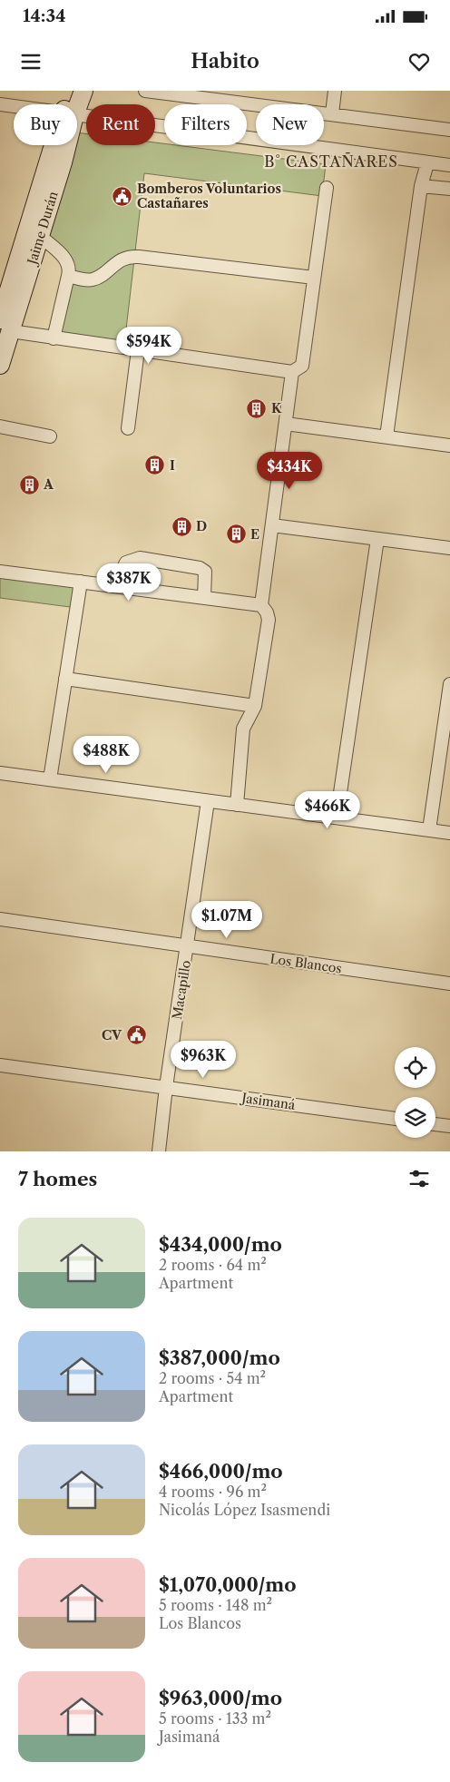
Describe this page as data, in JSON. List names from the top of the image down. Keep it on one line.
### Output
{"streets":{"street":["Jaime Durán","Los Blancos","Macapillo","Jasimaná"]},"crossings":[["Los Blancos","Macapillo"],["Macapillo","Jasimaná"]],"districts":["B° CASTAÑARES"],"places":{"public building":["Bomberos Voluntarios Castañares","CV"],"building":["K","I","A","D","E"]},"page":{"status":"14:34","header":"Habito","chip":["Buy","Rent","Filters","New"],"price":["$594K","$434K","$387K","$488K","$466K","$1.07M","$963K"],"heading":"7 homes","list":[{"name":"$434,000/mo","note":"2 rooms · 64 m² · Apartment"},{"name":"$387,000/mo","note":"2 rooms · 54 m² · Apartment"},{"name":"$466,000/mo","note":"4 rooms · 96 m² · Nicolás López Isasmendi"},{"name":"$1,070,000/mo","note":"5 rooms · 148 m² · Los Blancos"},{"name":"$963,000/mo","note":"5 rooms · 133 m² · Jasimaná"}]}}
